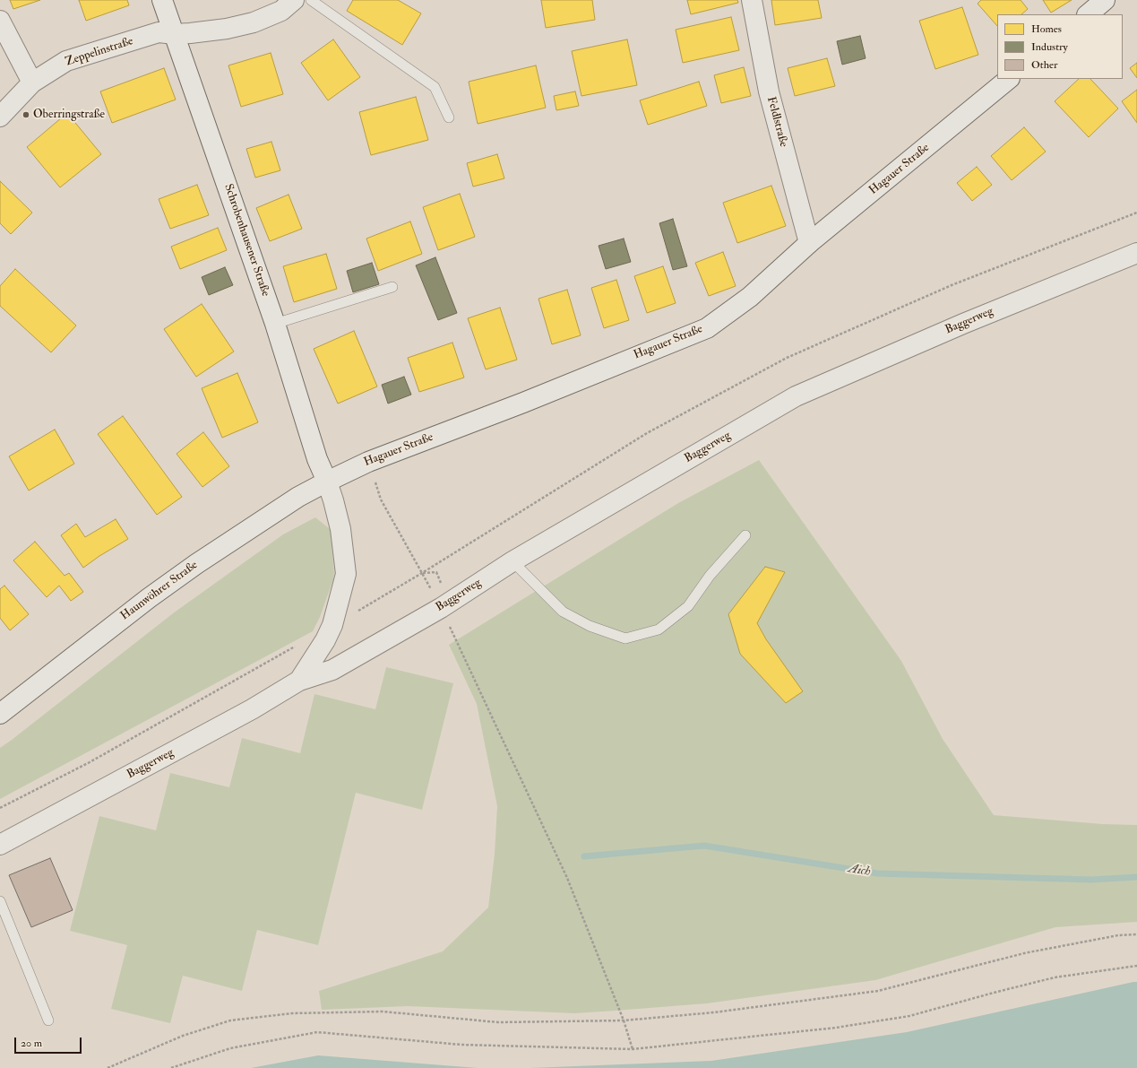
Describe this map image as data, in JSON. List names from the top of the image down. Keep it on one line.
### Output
{"streets":{"street":["Zeppelinstraße","Feldlstraße","Hagauer Straße","Schrobenhausener Straße","Baggerweg","Haunwöhrer Straße"]},"crossings":[["Zeppelinstraße","Schrobenhausener Straße"],["Feldlstraße","Hagauer Straße"],["Hagauer Straße","Schrobenhausener Straße"],["Hagauer Straße","Baggerweg"],["Hagauer Straße","Haunwöhrer Straße"],["Schrobenhausener Straße","Baggerweg"],["Schrobenhausener Straße","Haunwöhrer Straße"],["Baggerweg","Haunwöhrer Straße"]],"water":["Aich"],"places":["Oberringstraße"],"legend":["Homes","Industry","Other"],"scale_bar":"20 m"}
